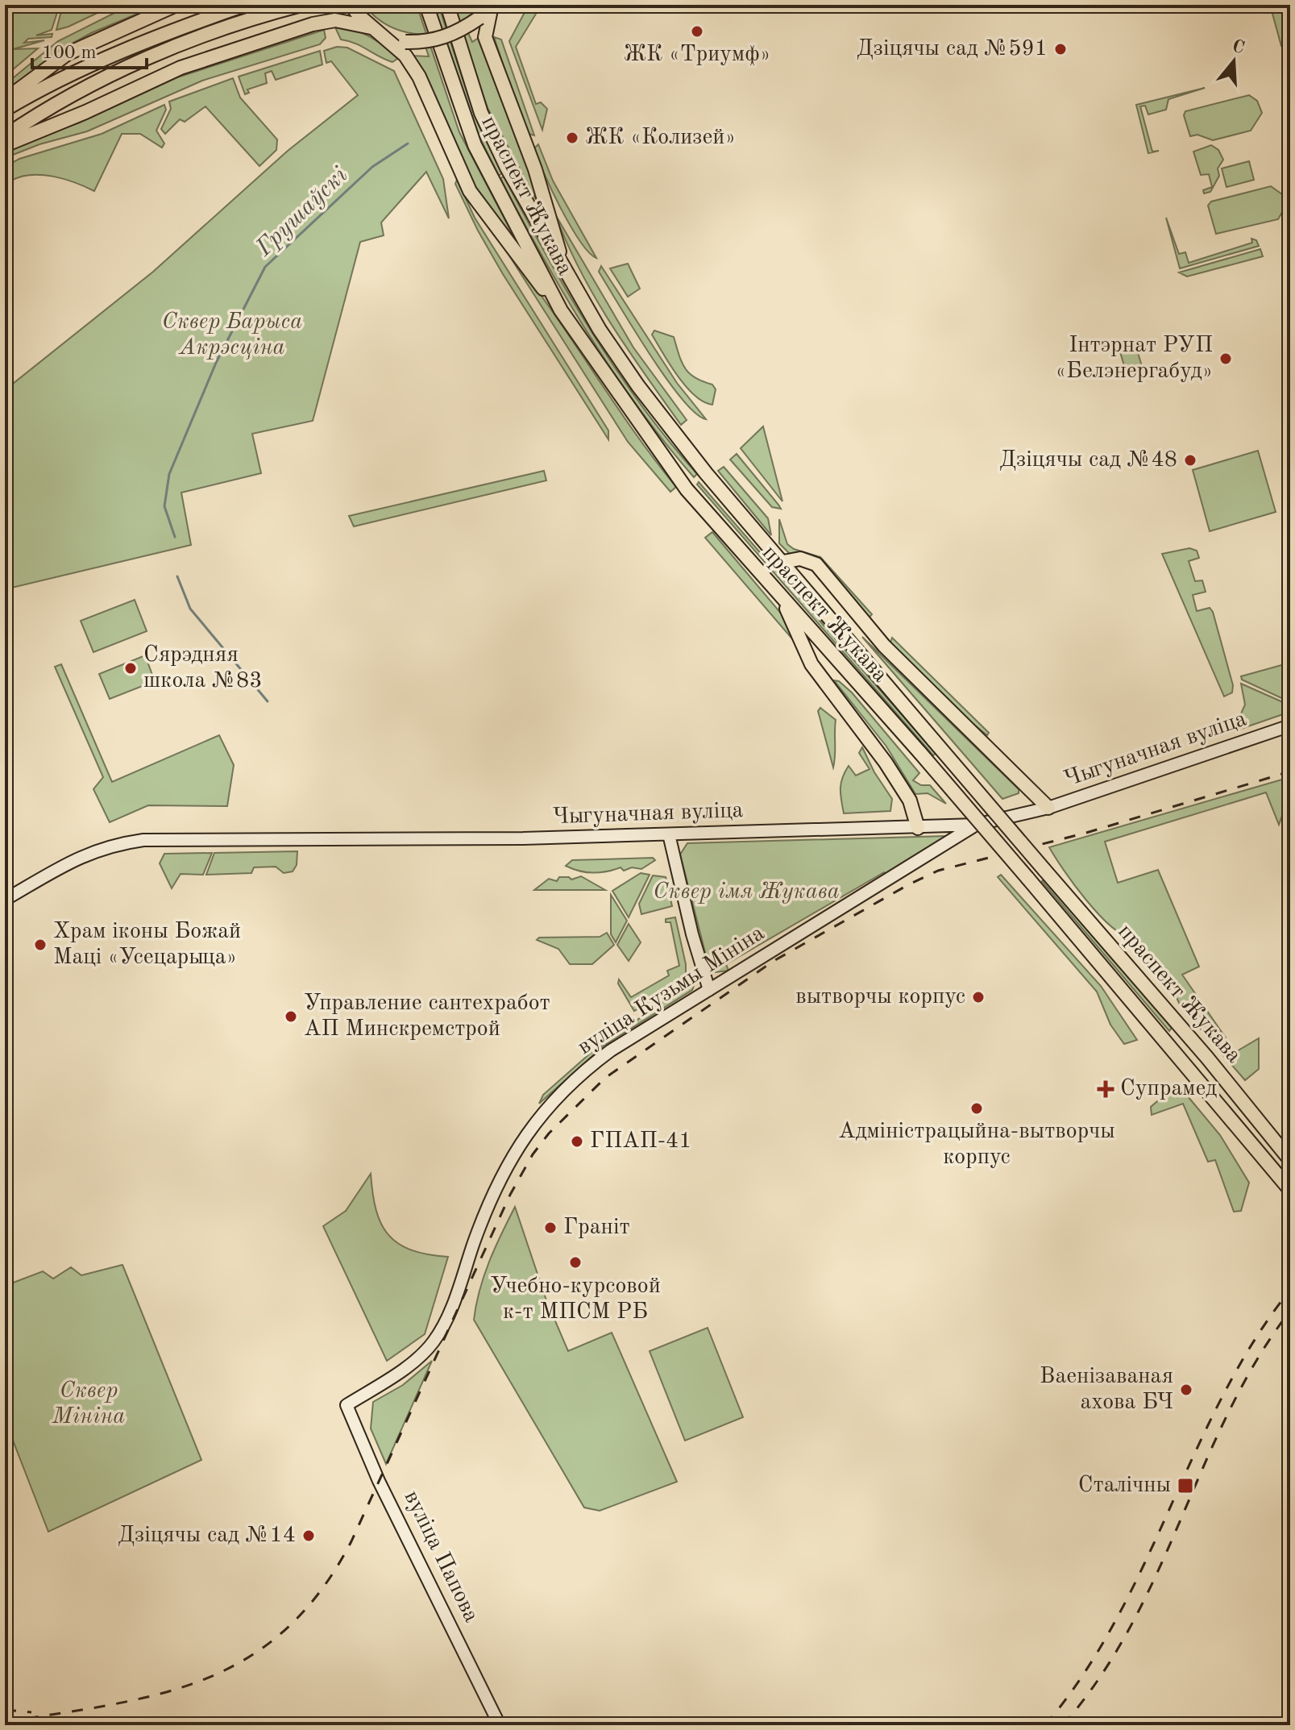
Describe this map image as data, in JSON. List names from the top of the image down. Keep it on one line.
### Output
{"streets":{"main road":["праспект Жукава"],"street":["Чыгуначная вуліца","вуліца Кузьмы Мініна","вуліца Папова"]},"crossings":[["Чыгуначная вуліца","вуліца Кузьмы Мініна"],["вуліца Кузьмы Мініна","вуліца Папова"]],"water":["Грушаўскі"],"parks":["Сквер Барыса Акрэсціна","Сквер імя Жукава","Сквер Мініна"],"places":{"other":["ЖК «Триумф»","Дзіцячы сад №591","ЖК «Колизей»","Інтэрнат РУП «Белэнергабуд»","Дзіцячы сад №48","Сярэдняя школа №83","Храм іконы Божай Маці «Усецарыца»","вытворчы корпус","Управление сантехработ АП Минскремстрой","Адміністрацыйна-вытворчы корпус","ГПАП-41","Граніт","Учебно-курсовой к-т МПСМ РБ","Ваенізаваная ахова БЧ","Дзіцячы сад №14"],"health":["Супрамед"],"transit":["Сталічны"]},"scale_bar":"100 m","north":"top"}
